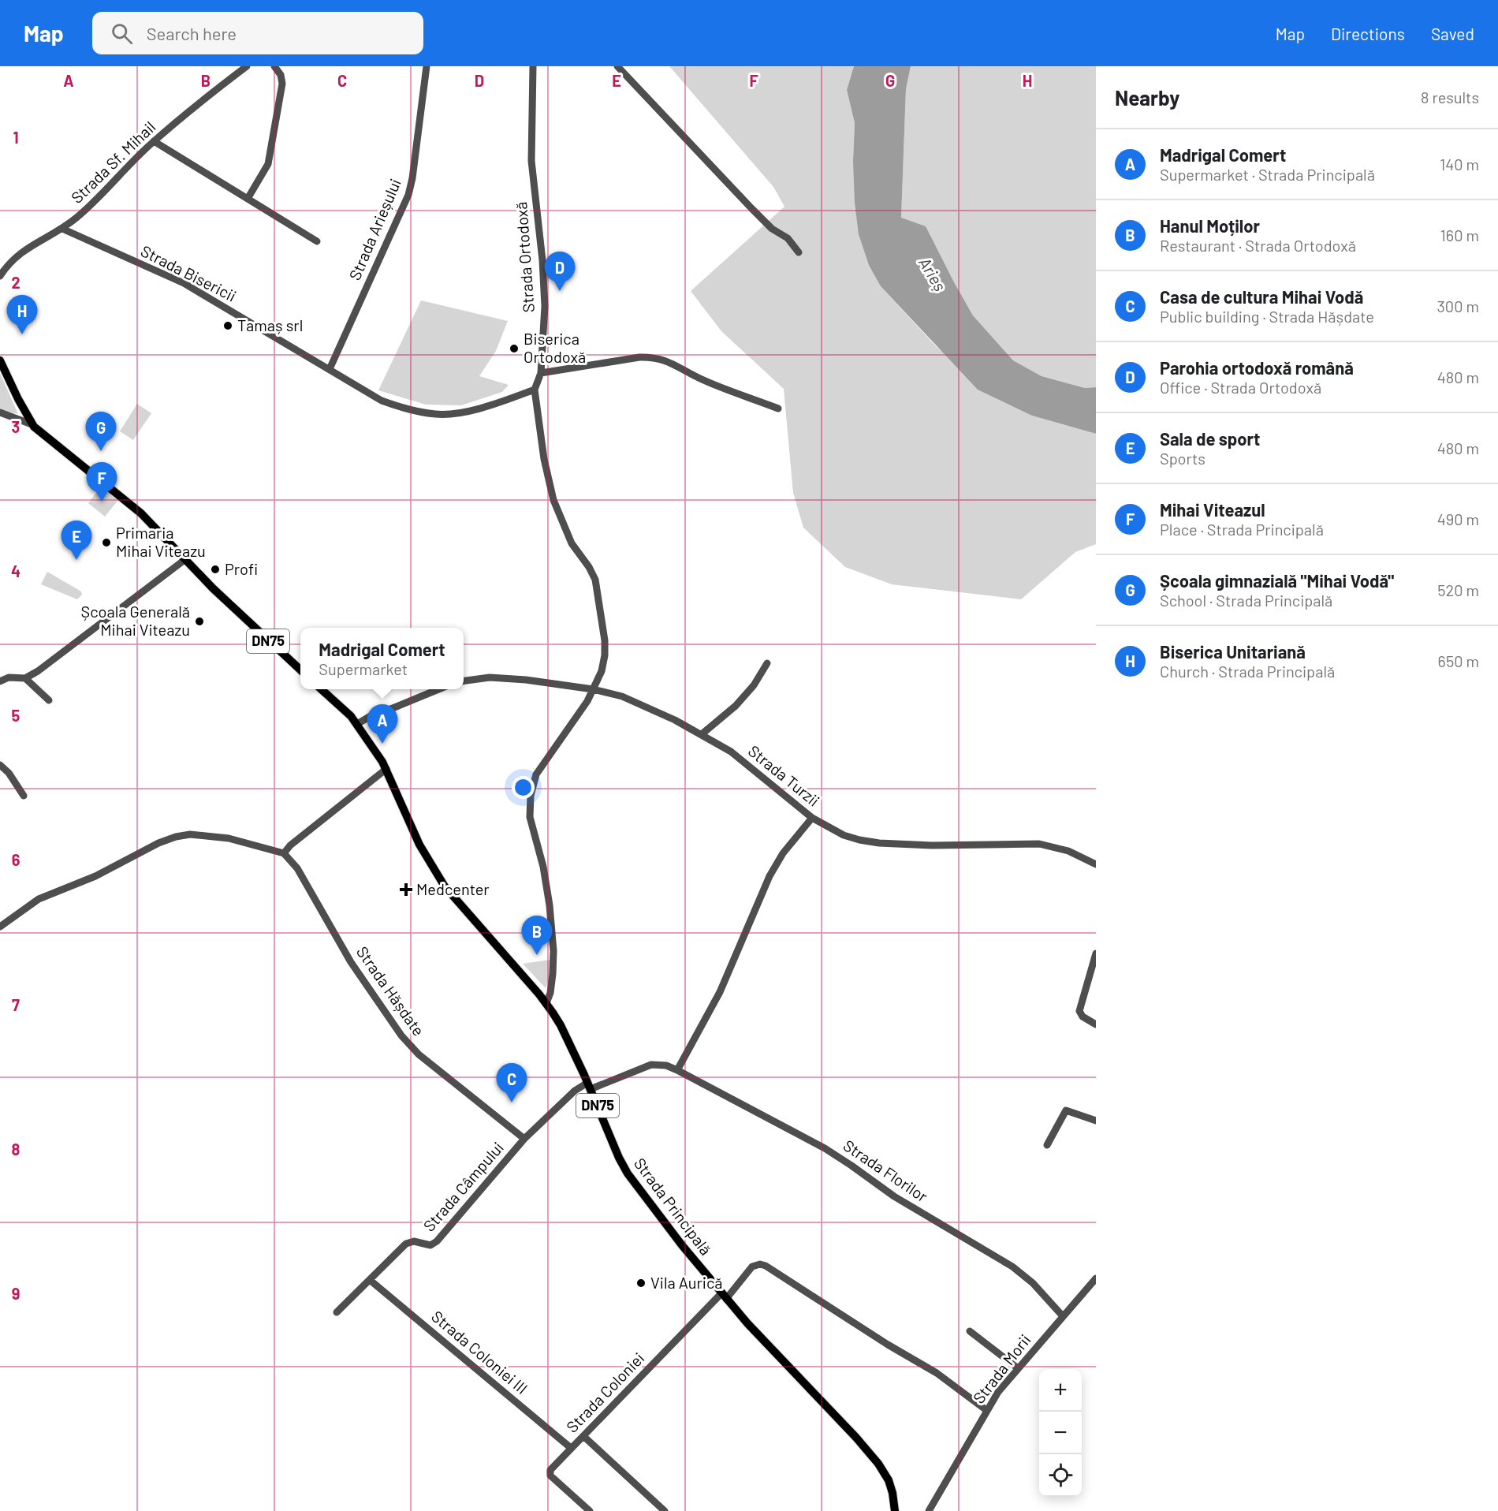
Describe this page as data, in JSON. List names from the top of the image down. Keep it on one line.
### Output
{"streets":{"main road":["DN75","Strada Principală"],"street":["Strada Sf. Mihail","Strada Arieșului","Strada Ortodoxă","Strada Bisericii","Strada Turzii","Strada Hășdate","Strada Florilor","Strada Câmpului","Strada Coloniei III","Strada Morii","Strada Coloniei"]},"crossings":[["Strada Sf. Mihail","Strada Bisericii"],["Strada Arieșului","Strada Bisericii"],["Strada Ortodoxă","Strada Bisericii"],["Strada Ortodoxă","Strada Turzii"],["Strada Ortodoxă","Strada Principală"],["Strada Hășdate","Strada Câmpului"],["Strada Florilor","Strada Câmpului"],["Strada Florilor","Strada Principală"],["Strada Florilor","Strada Morii"],["Strada Câmpului","Strada Principală"],["Strada Câmpului","Strada Coloniei III"],["Strada Principală","Strada Coloniei"],["Strada Coloniei III","Strada Coloniei"],["Strada Morii","Strada Coloniei"]],"water":["Arieș"],"places":{"other":["Tamaș srl","Biserica Ortodoxă","Primaria Mihai Viteazu","Profi","Școala Generală Mihai Viteazu","Vila Aurică"],"health":["Medcenter"]},"page":{"header":"Map","search":"Search here","nav":["Map","Directions","Saved"],"heading":["Nearby","8 results"],"list":[{"mark":"A","name":"Madrigal Comert","note":"Supermarket · Strada Principală","value":"140 m"},{"mark":"B","name":"Hanul Moților","note":"Restaurant · Strada Ortodoxă","value":"160 m"},{"mark":"C","name":"Casa de cultura Mihai Vodă","note":"Public building · Strada Hășdate","value":"300 m"},{"mark":"D","name":"Parohia ortodoxă română","note":"Office · Strada Ortodoxă","value":"480 m"},{"mark":"E","name":"Sala de sport","note":"Sports","value":"480 m"},{"mark":"F","name":"Mihai Viteazul","note":"Place · Strada Principală","value":"490 m"},{"mark":"G","name":"Școala gimnazială \"Mihai Vodă\"","note":"School · Strada Principală","value":"520 m"},{"mark":"H","name":"Biserica Unitariană","note":"Church · Strada Principală","value":"650 m"}],"pins":["D","H","G","F","E","A","B","C"],"popup":["Madrigal Comert","Supermarket"],"map_buttons":["+","−"]},"grid":{"columns":["A","B","C","D","E","F","G","H"],"rows":["1","2","3","4","5","6","7","8","9"]}}
